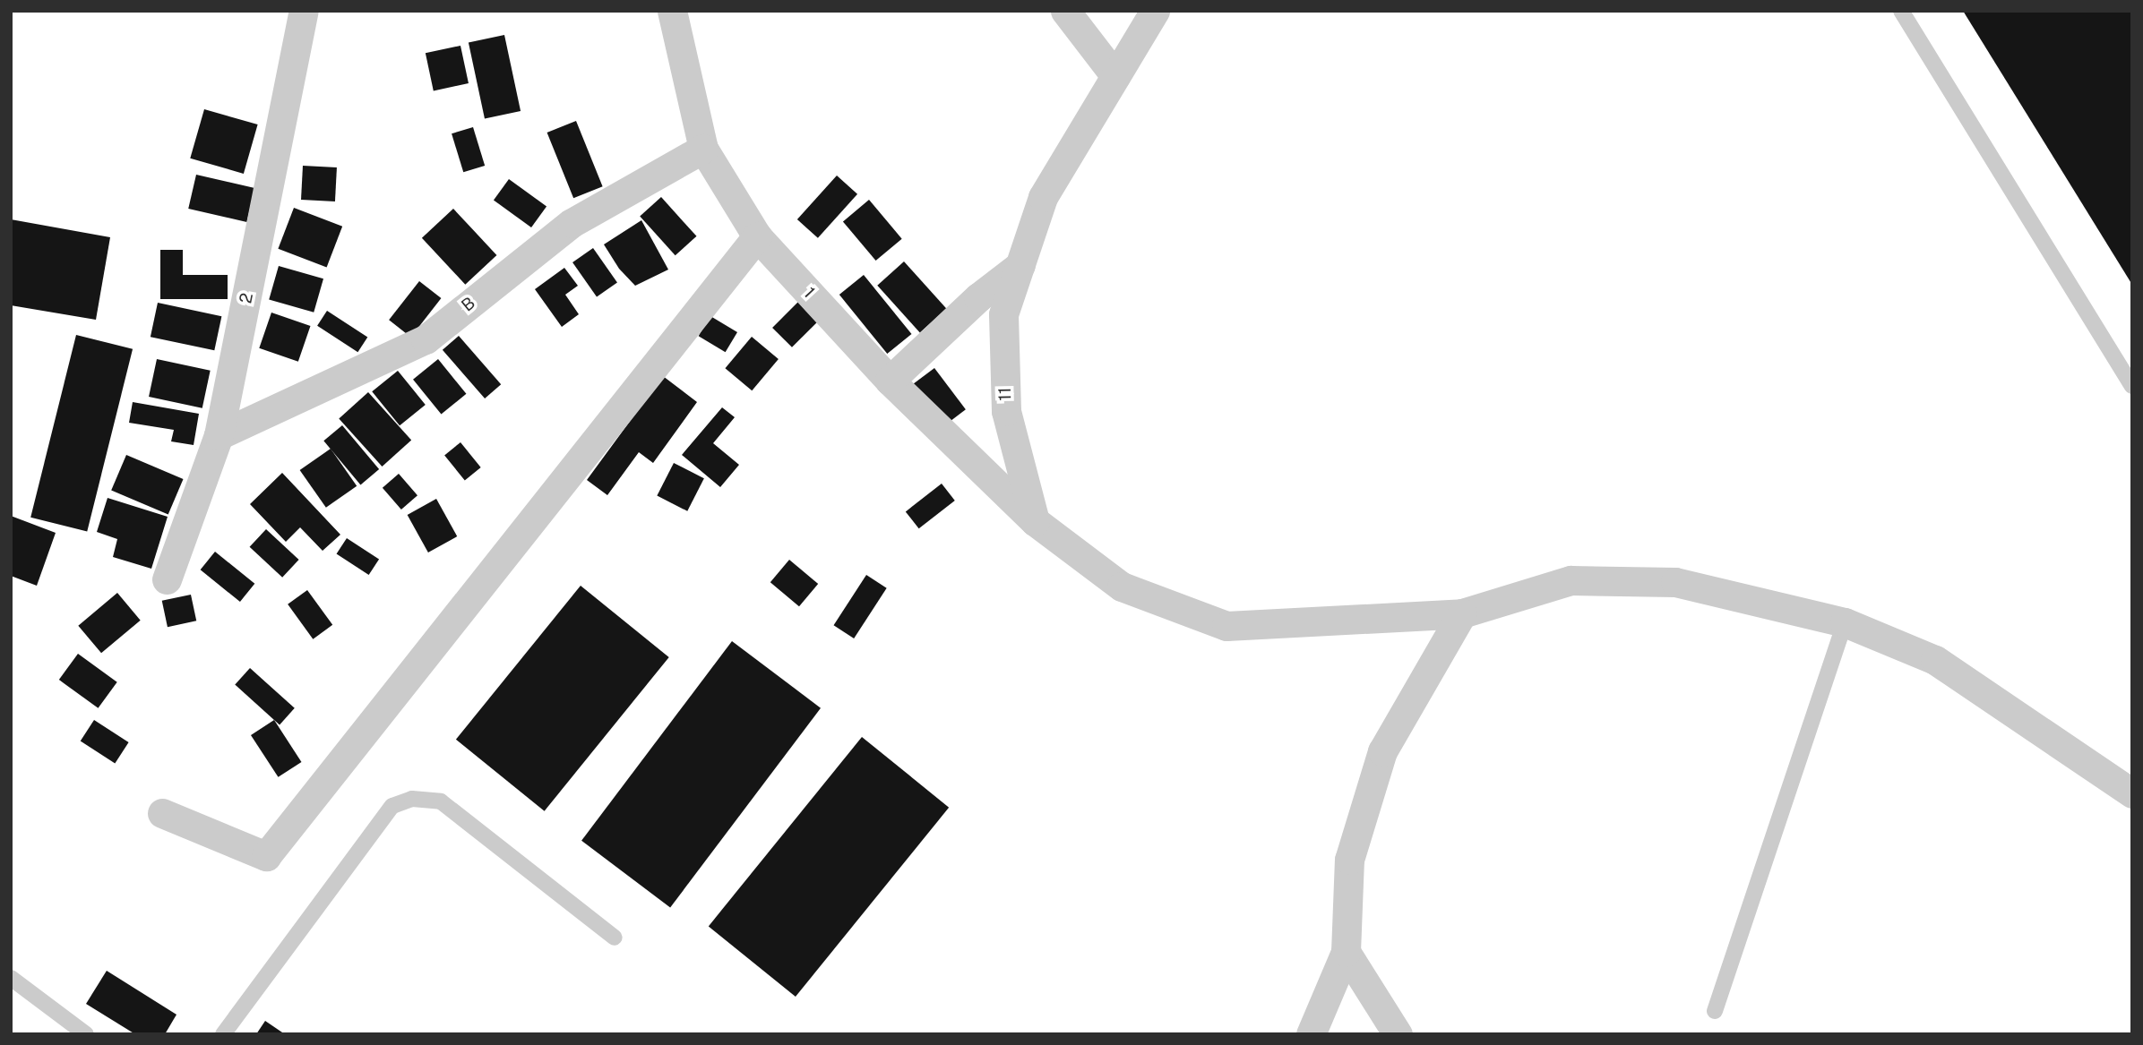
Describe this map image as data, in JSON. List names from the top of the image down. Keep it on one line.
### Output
{"streets":{"street":["1","2","B","11"]},"crossings":[["1","B"],["1","11"],["2","B"]]}
